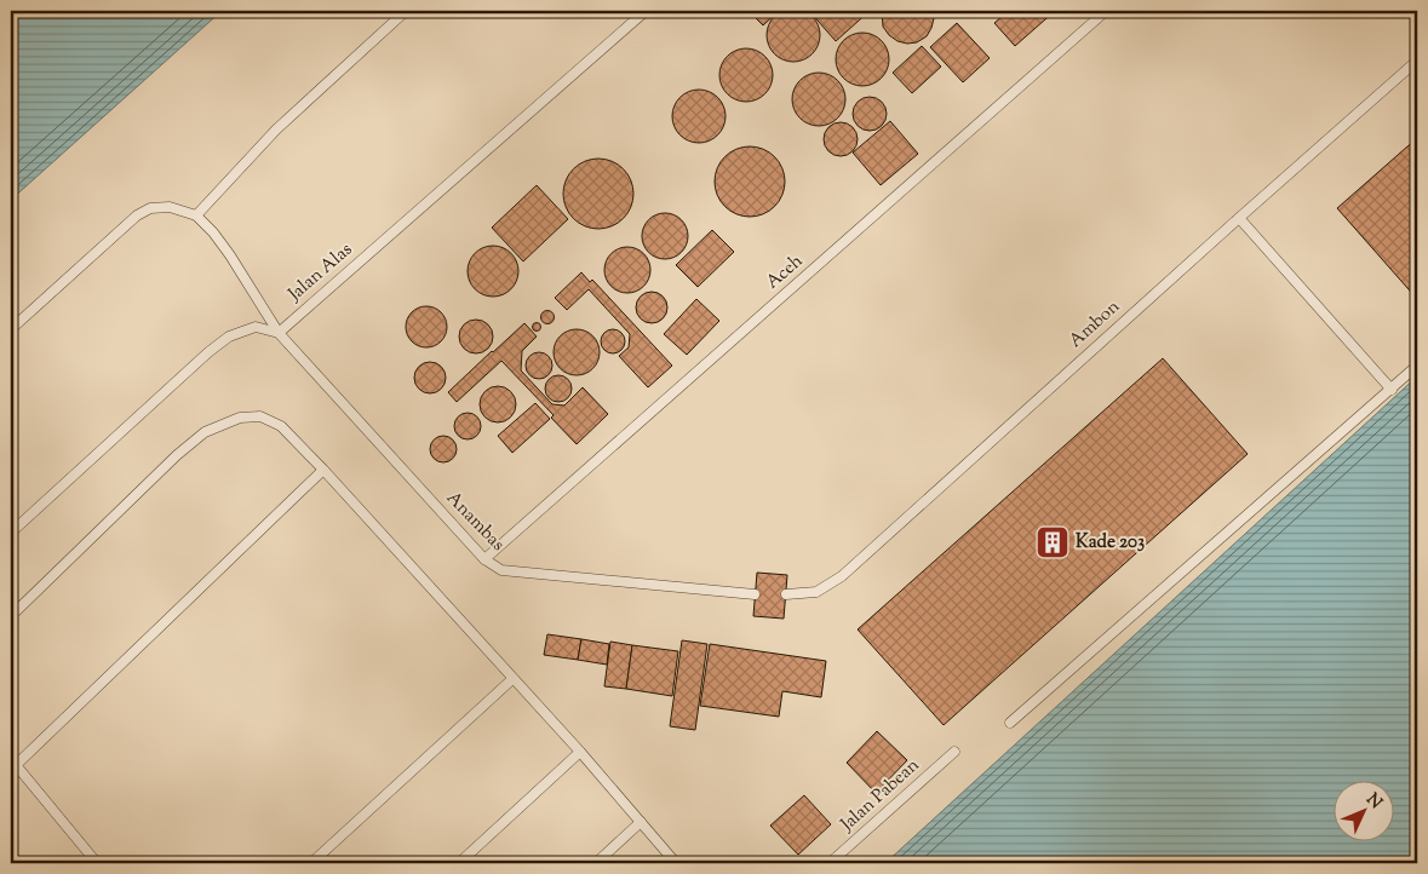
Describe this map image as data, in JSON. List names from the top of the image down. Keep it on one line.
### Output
{"streets":{"lane":["Jalan Alas","Aceh","Ambon","Anambas","Jalan Pabean"]},"crossings":[["Jalan Alas","Anambas"],["Aceh","Anambas"]],"places":{"building":["Kade 203"]},"north":"top right"}
